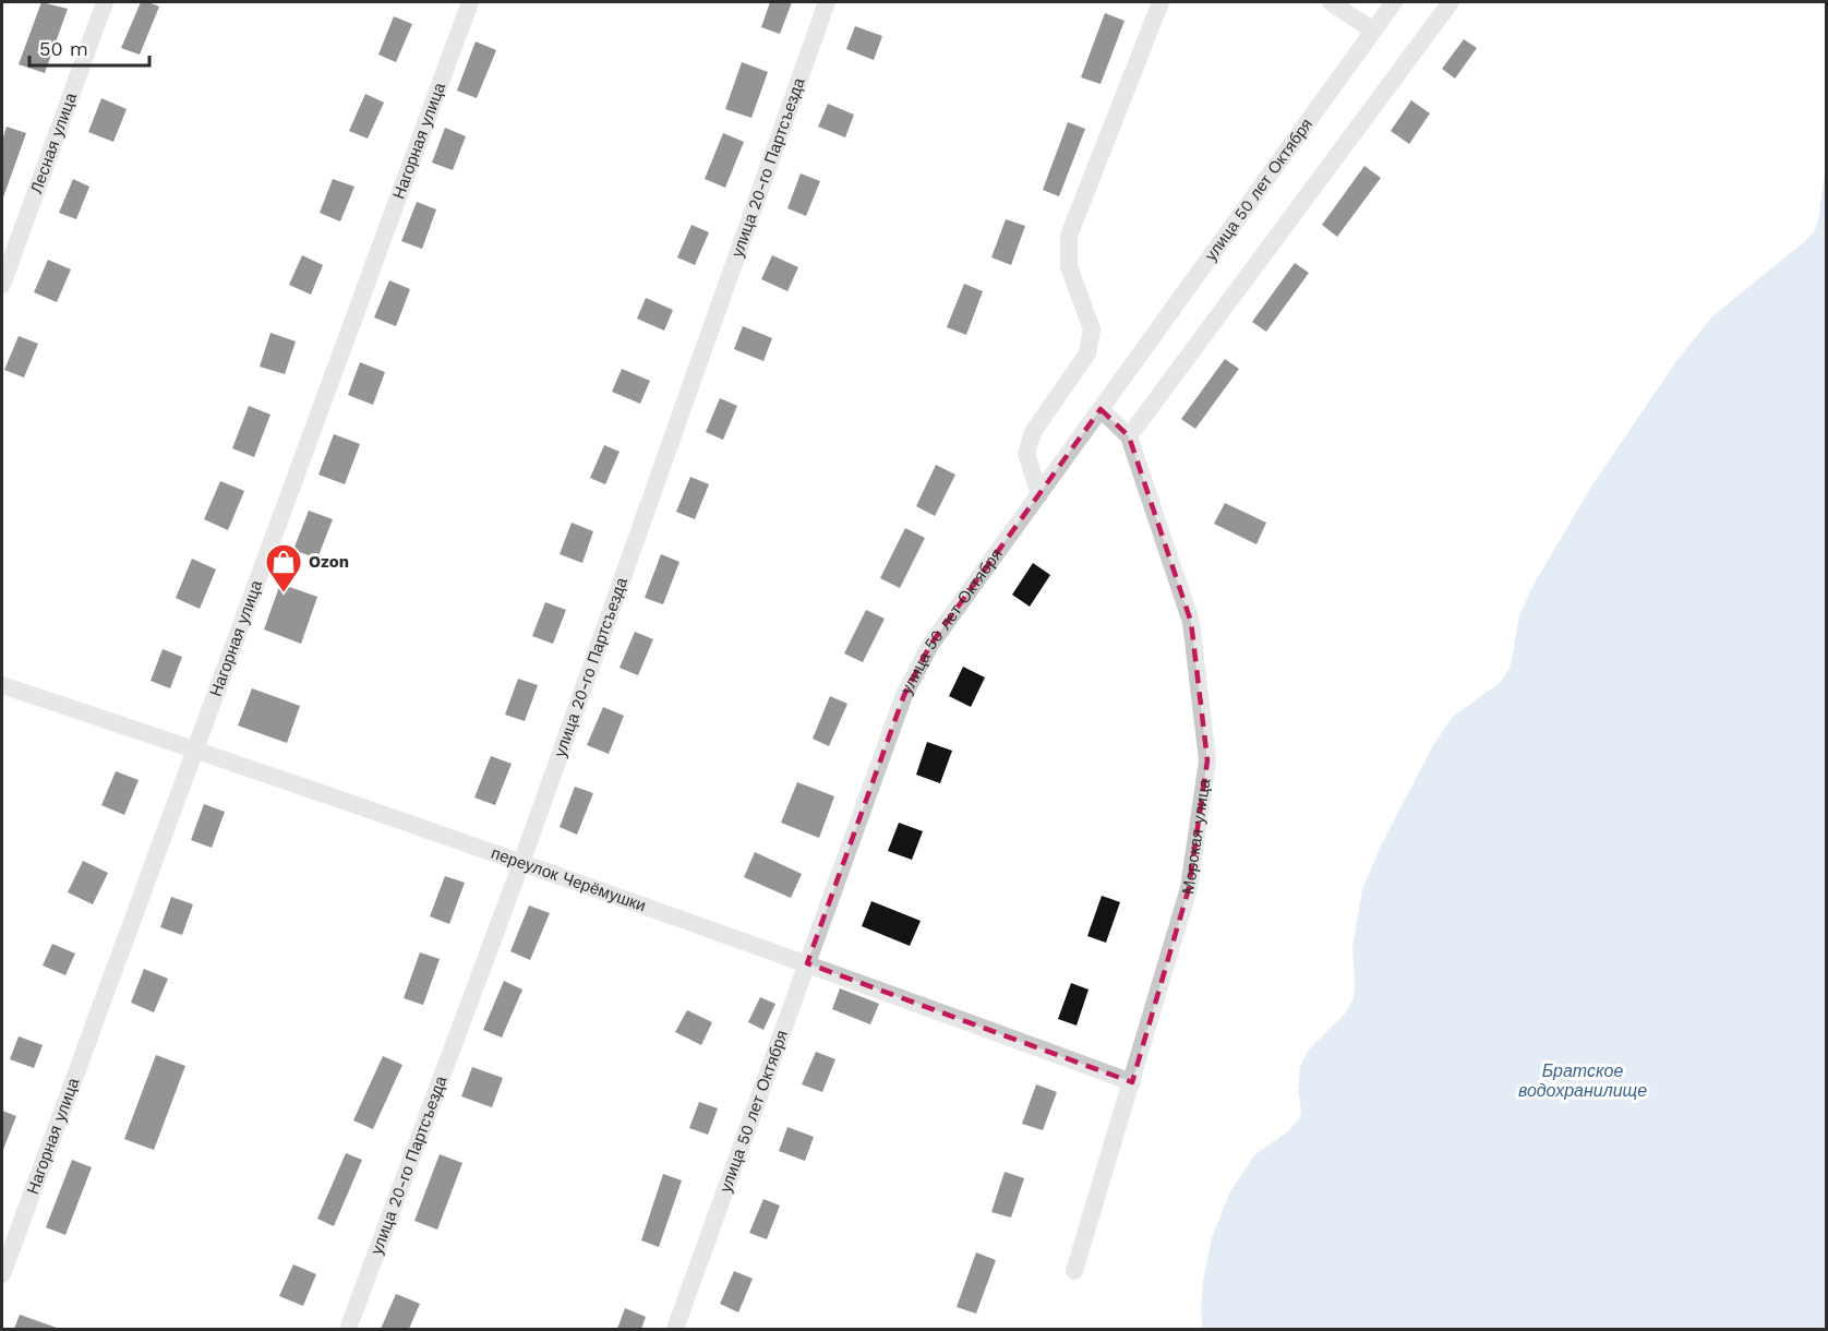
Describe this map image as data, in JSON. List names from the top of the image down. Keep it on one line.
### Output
{"streets":{"street":["Нагорная улица","Лесная улица","улица 20-го Партсъезда","улица 50 лет Октября","Морская улица","переулок Черёмушки"]},"crossings":[["Нагорная улица","переулок Черёмушки"],["улица 20-го Партсъезда","переулок Черёмушки"],["улица 50 лет Октября","Морская улица"],["улица 50 лет Октября","переулок Черёмушки"],["Морская улица","переулок Черёмушки"]],"water":["Братское водохранилище"],"places":{"shop":["Ozon"]},"scale_bar":"50 m"}
